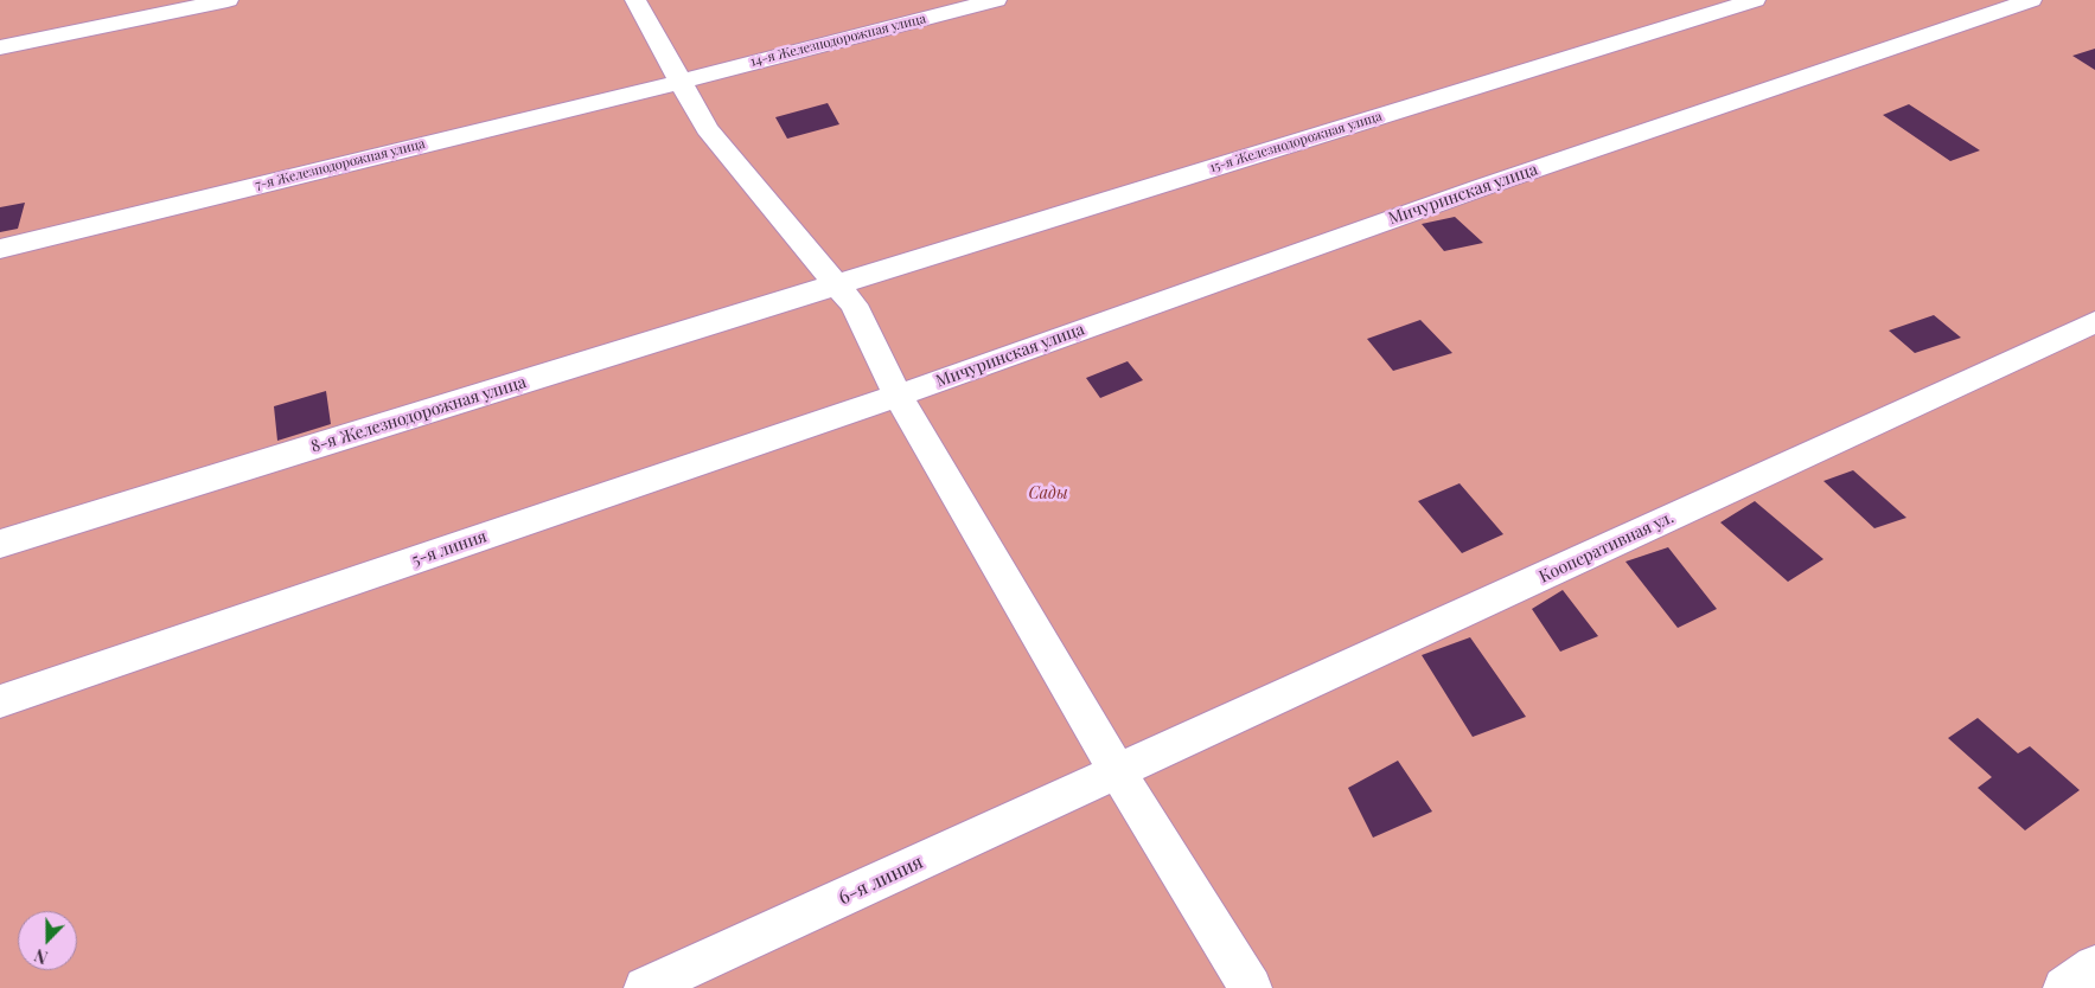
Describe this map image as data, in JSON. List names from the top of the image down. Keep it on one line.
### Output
{"streets":{"street":["14-я Железнодорожная улица","15-я Железнодорожная улица","7-я Железнодорожная улица","Мичуринская улица","8-я Железнодорожная улица","Кооперативная ул.","5-я линия","6-я линия"]},"crossings":[["14-я Железнодорожная улица","7-я Железнодорожная улица"],["15-я Железнодорожная улица","8-я Железнодорожная улица"],["Мичуринская улица","5-я линия"],["Кооперативная ул.","6-я линия"]],"parks":["Сады"],"north":"bottom"}
